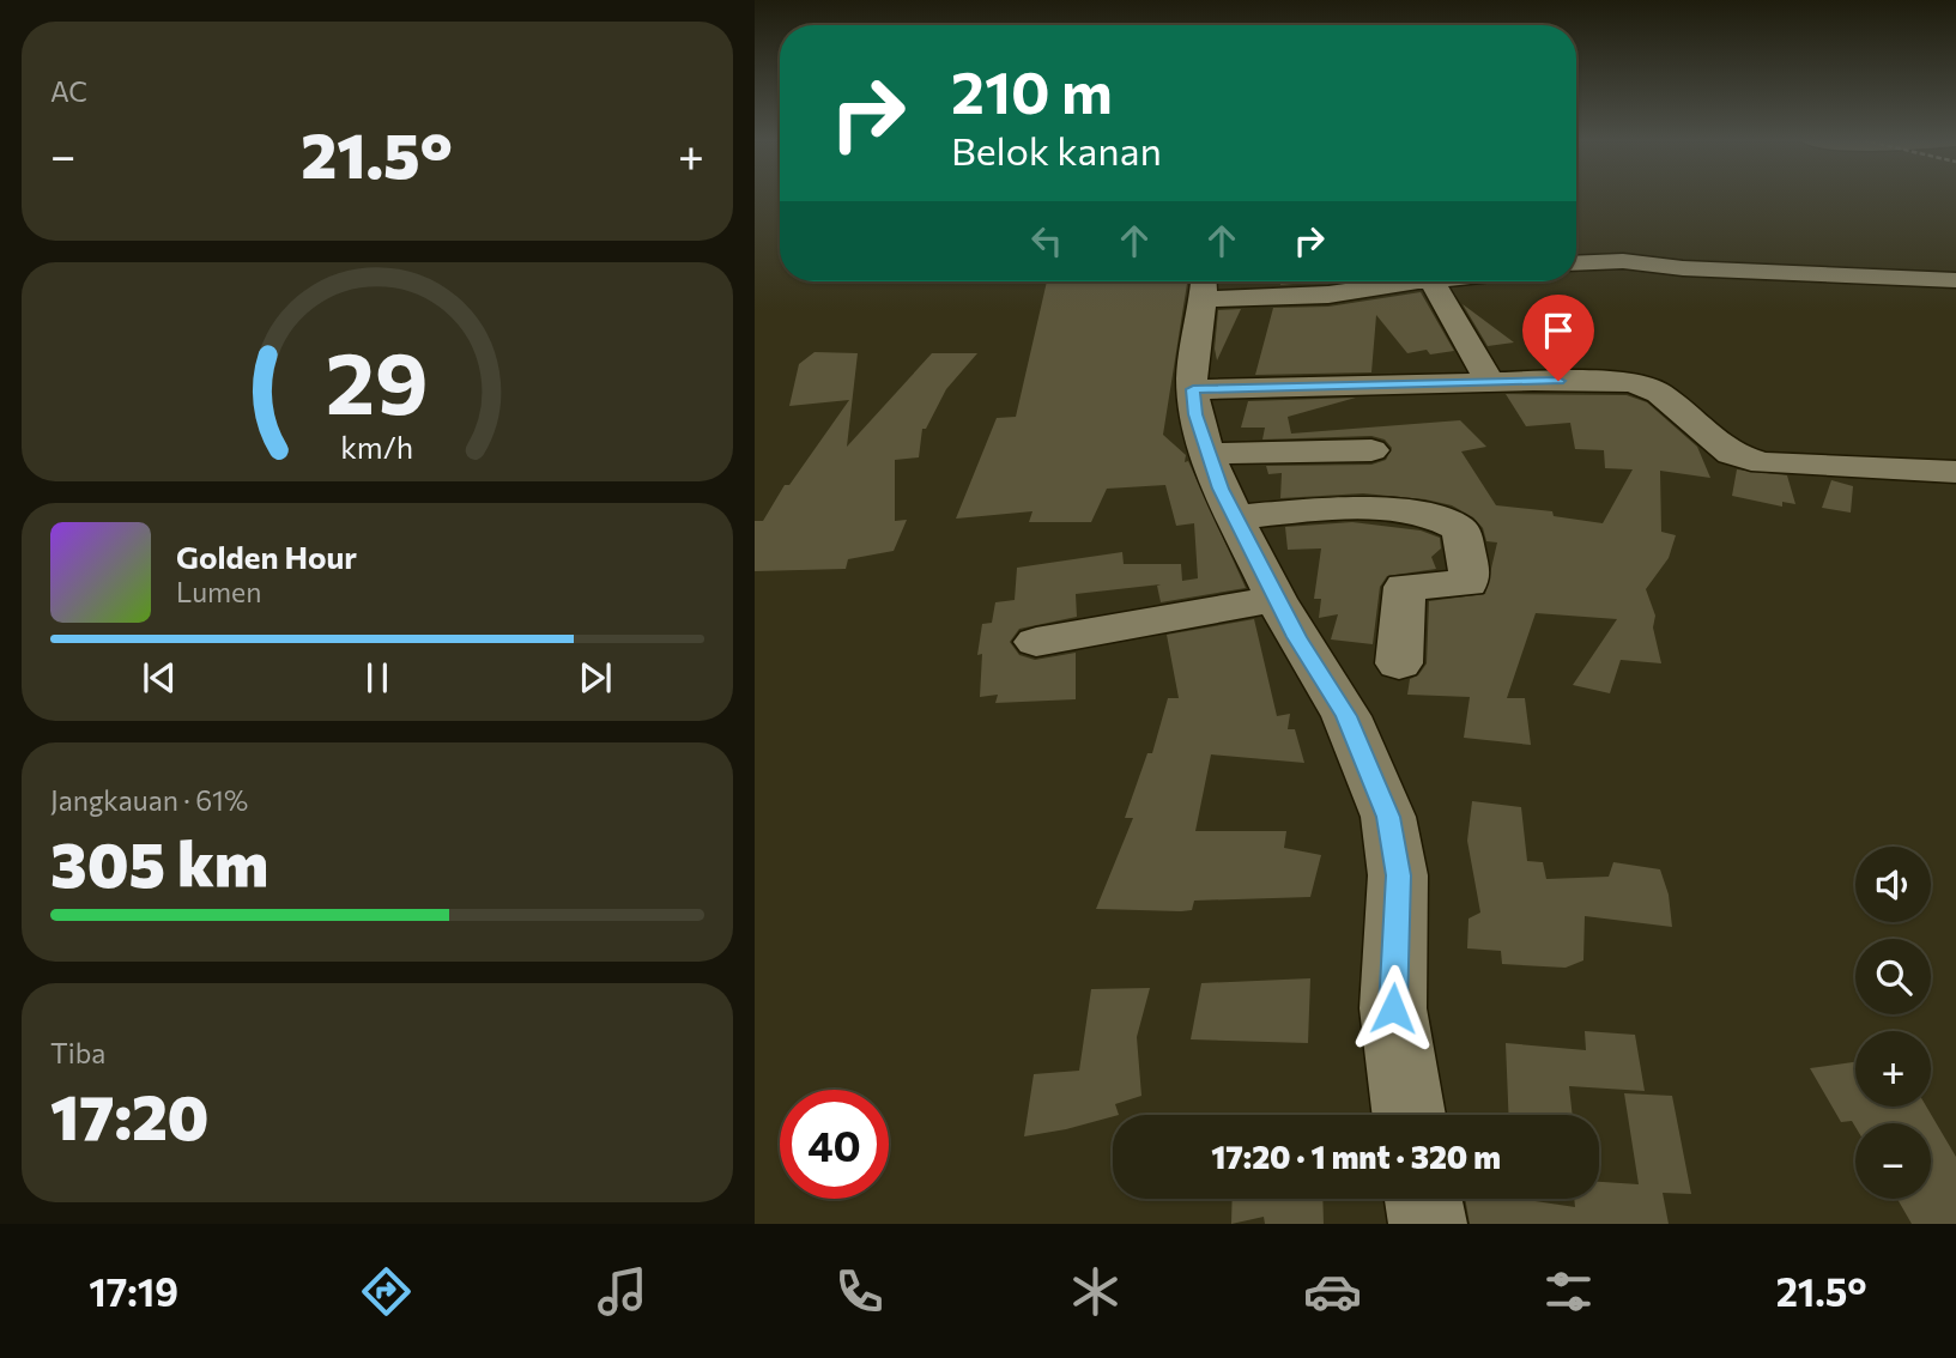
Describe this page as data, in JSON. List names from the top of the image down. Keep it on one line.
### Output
{"page":{"tile":["AC",["Jangkauan · 61%","305 km"],["Tiba","17:20"]],"turn":["210 m","Belok kanan"],"heat":["−","21.5°","+"],"song":["Golden Hour","Lumen"],"map_buttons":["+","−"],"limit":"40","trip":"17:20 · 1 mnt · 320 m","tabs":["17:19","21.5°"],"gauge":["29","km/h"]}}
